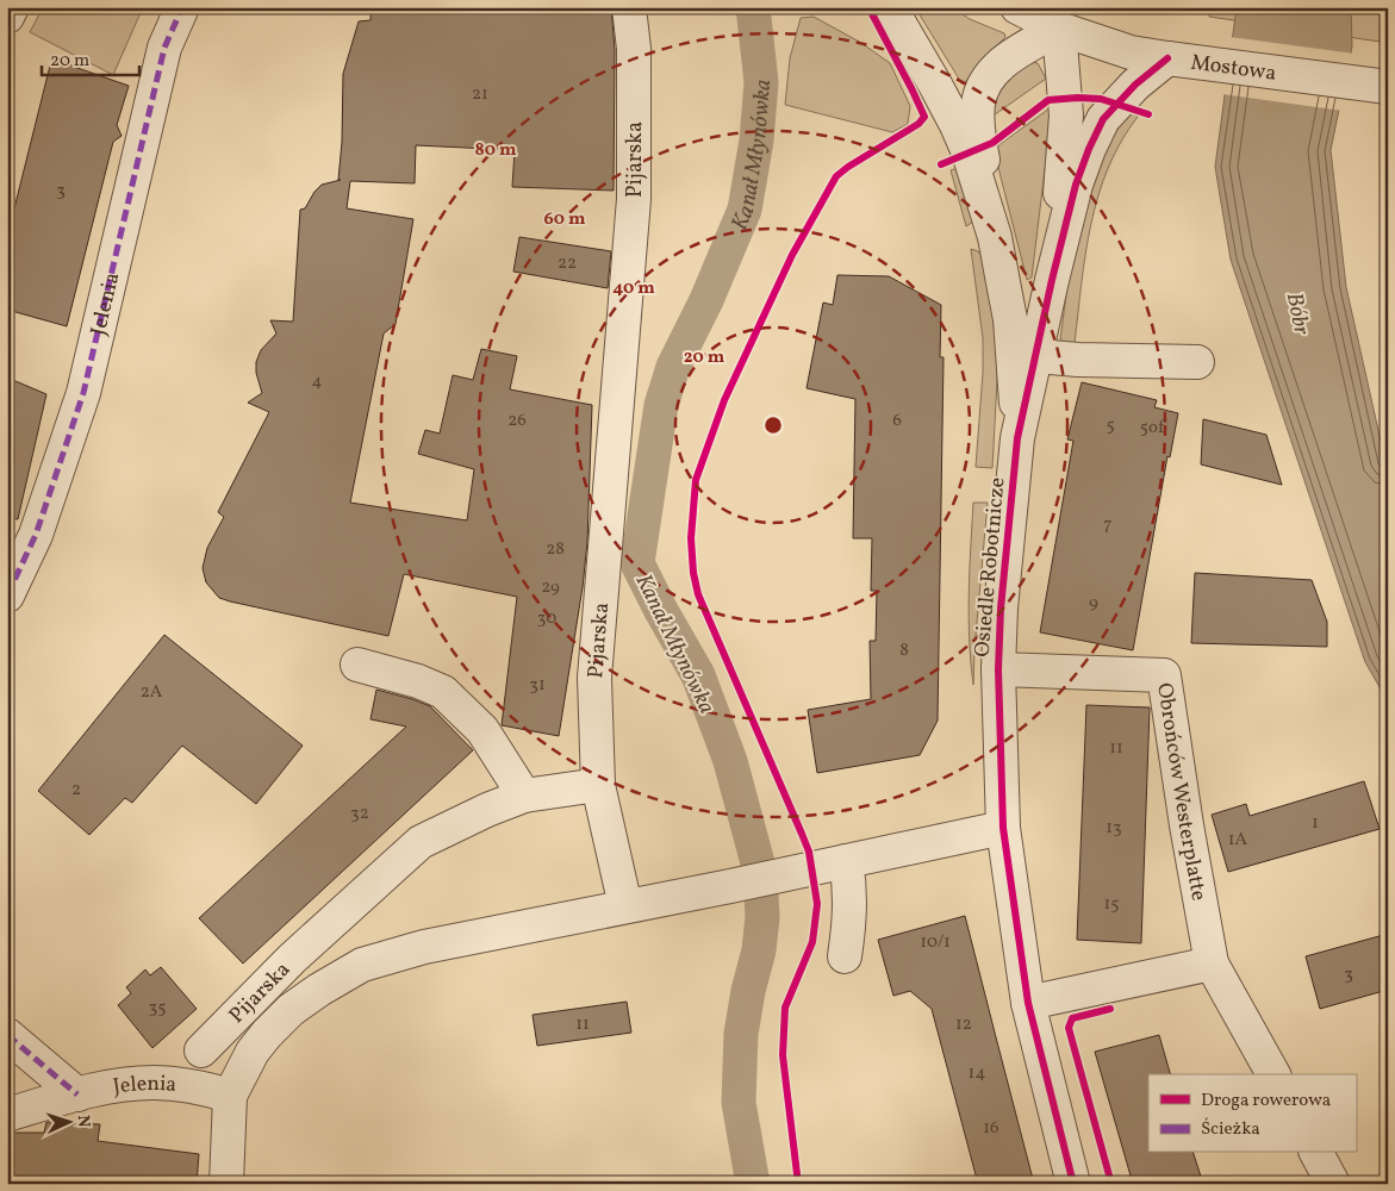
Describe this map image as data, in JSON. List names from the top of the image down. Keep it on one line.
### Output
{"streets":{"street":["Mostowa","Pijarska","Jelenia","Osiedle Robotnicze","Obrońców Westerplatte"]},"crossings":[["Mostowa","Osiedle Robotnicze"],["Osiedle Robotnicze","Obrońców Westerplatte"]],"water":["Kanał Młynówka","Bóbr"],"house_numbers":["21","3","22","4","26","6","5","5of","7","28","29","9","30","8","31","2A","11","2","32","1","13","1A","15","10/1","3","35","11","12","14","16"],"legend":["Droga rowerowa","Ścieżka"],"scale_bar":"20 m","north":"right","rings":["80 m","60 m","40 m","20 m"]}
